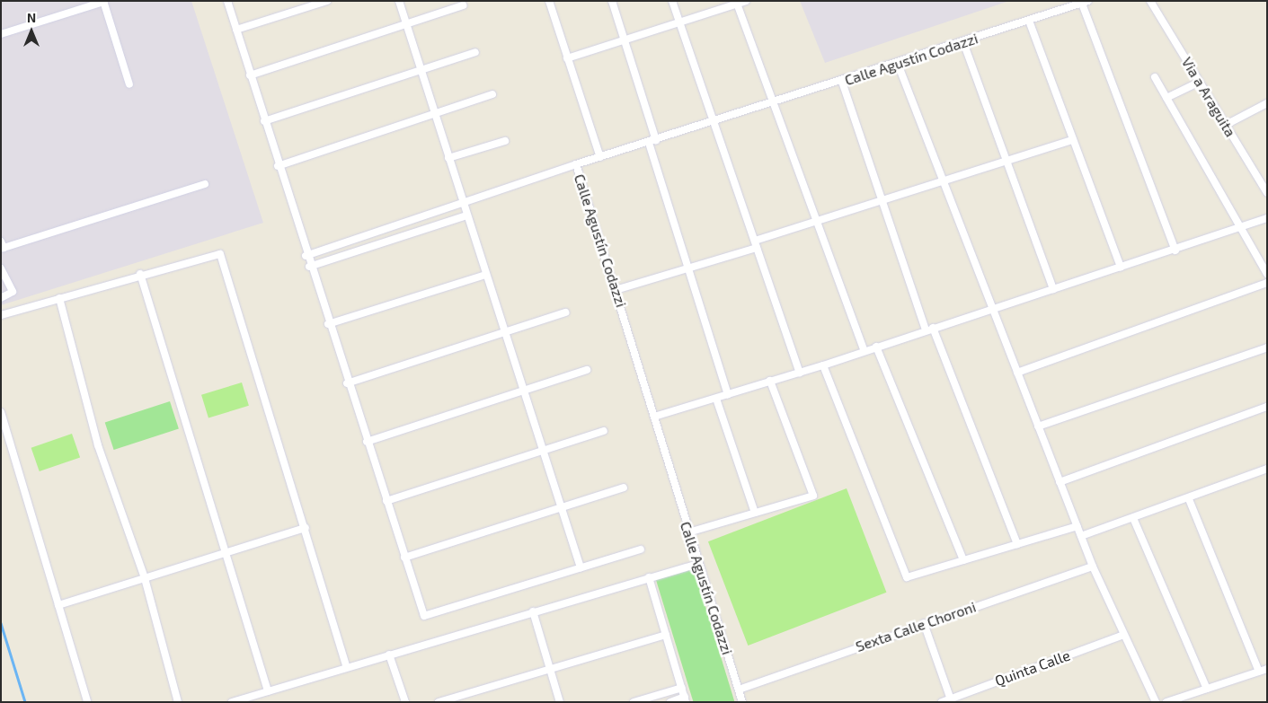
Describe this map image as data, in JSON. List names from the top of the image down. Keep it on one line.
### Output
{"streets":{"street":["Calle Agustín Codazzi","Via a Araguita","Sexta Calle Choroni","Quinta Calle"]},"crossings":[["Calle Agustín Codazzi","Sexta Calle Choroni"]],"north":"top"}
